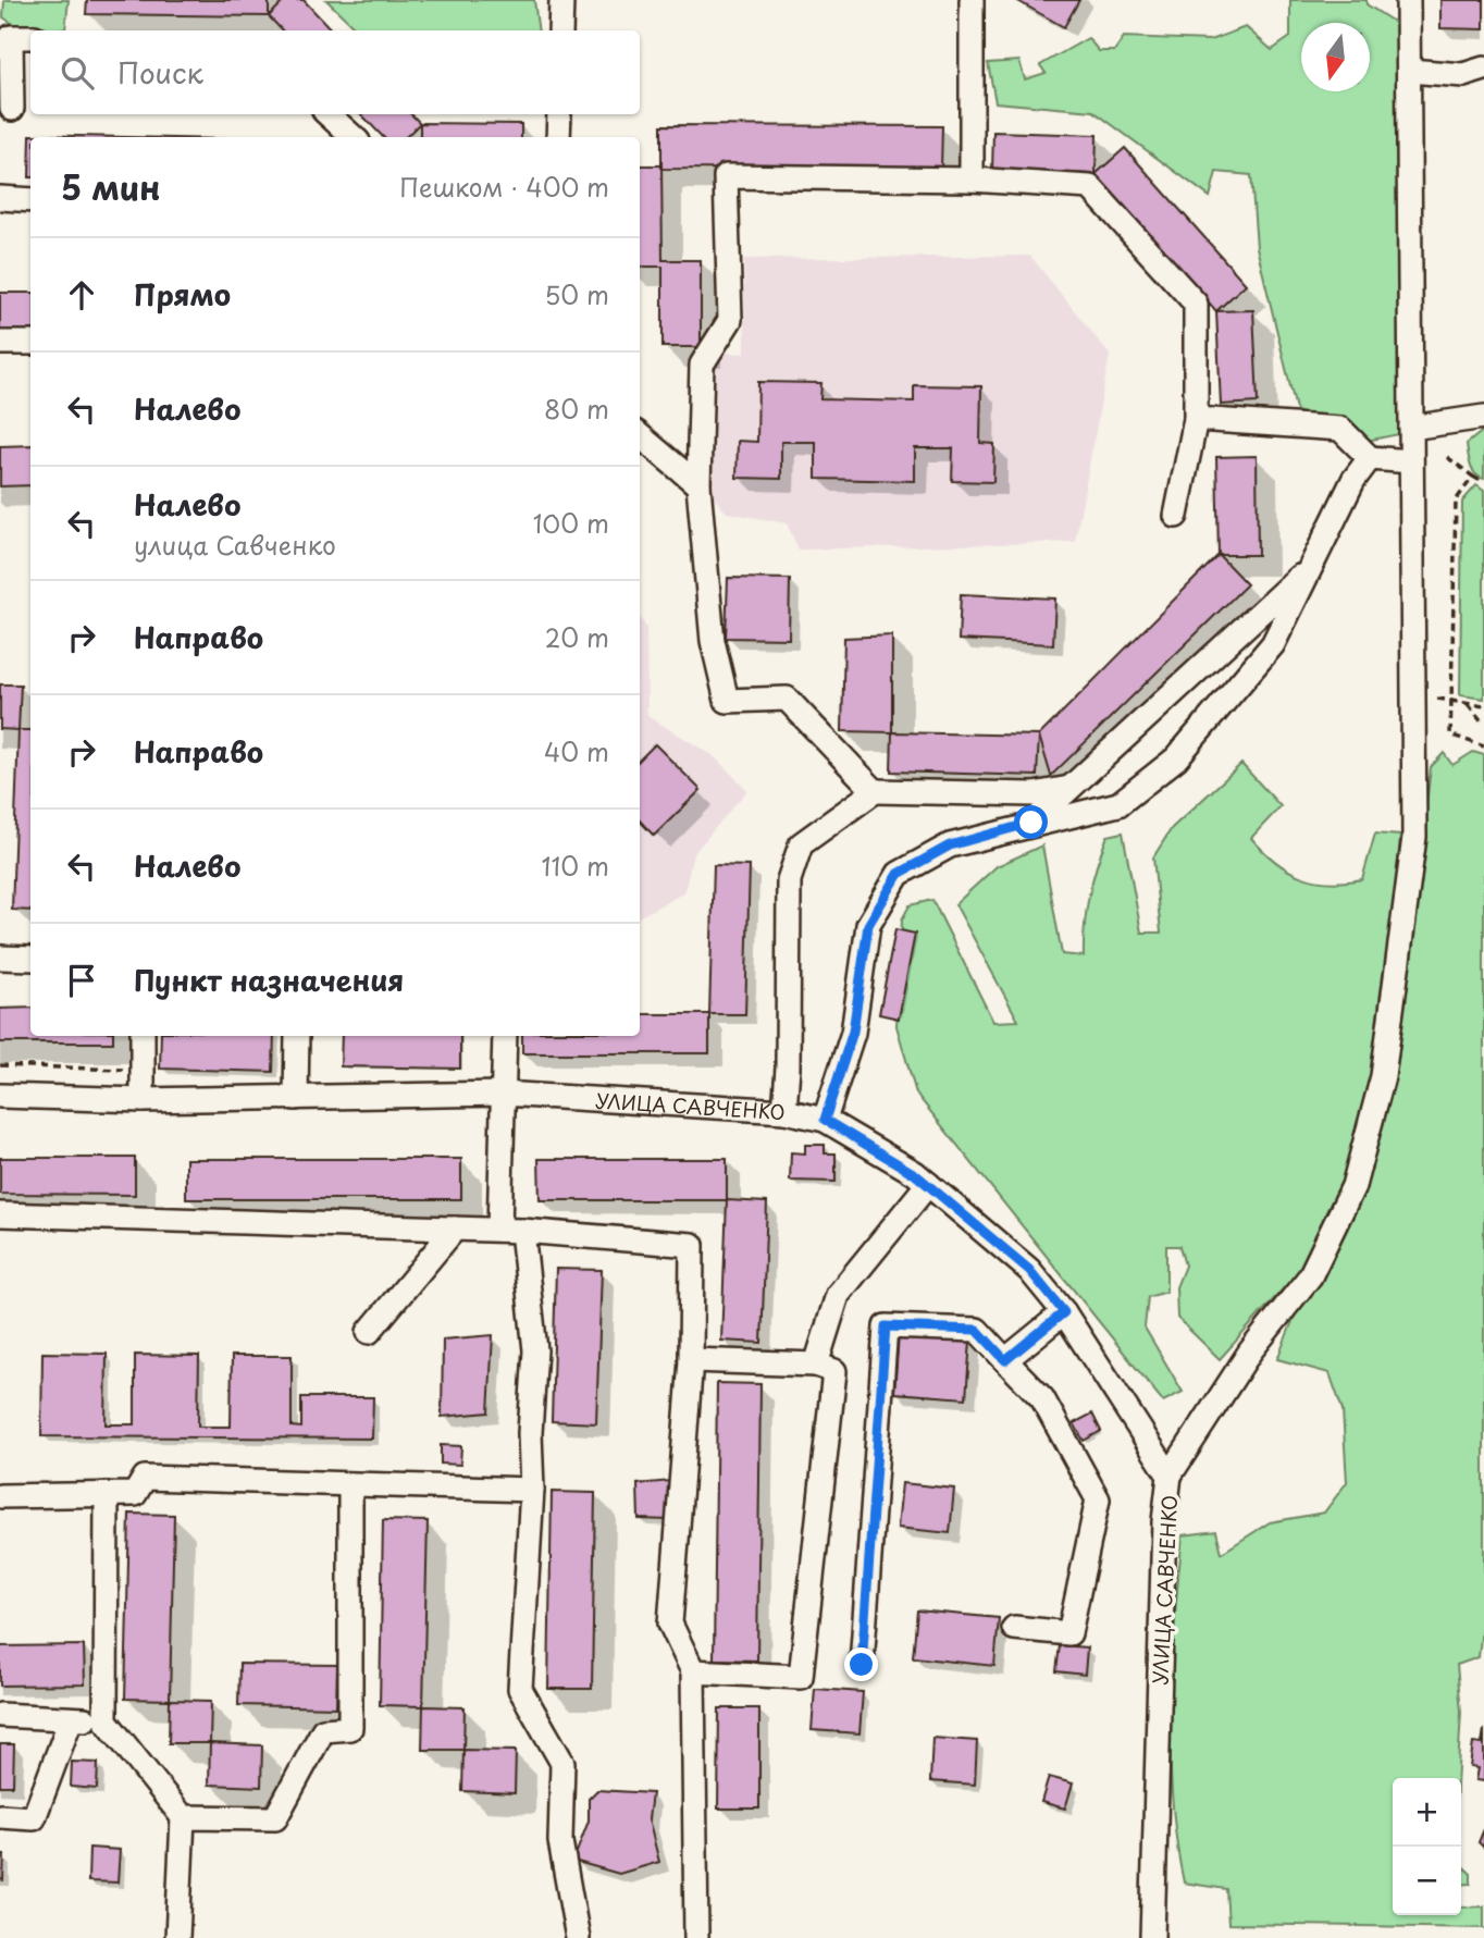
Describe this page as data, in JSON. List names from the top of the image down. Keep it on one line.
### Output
{"streets":{"street":["УЛИЦА САВЧЕНКО"]},"north":"bottom","page":{"search":"Поиск","heading":["5 мин","Пешком · 400 m"],"list":[["Прямо","50 m"],["Налево","80 m"],["Налево","улица Савченко","100 m"],["Направо","20 m"],["Направо","40 m"],["Налево","110 m"],"Пункт назначения"],"map_buttons":["+","−"]}}
